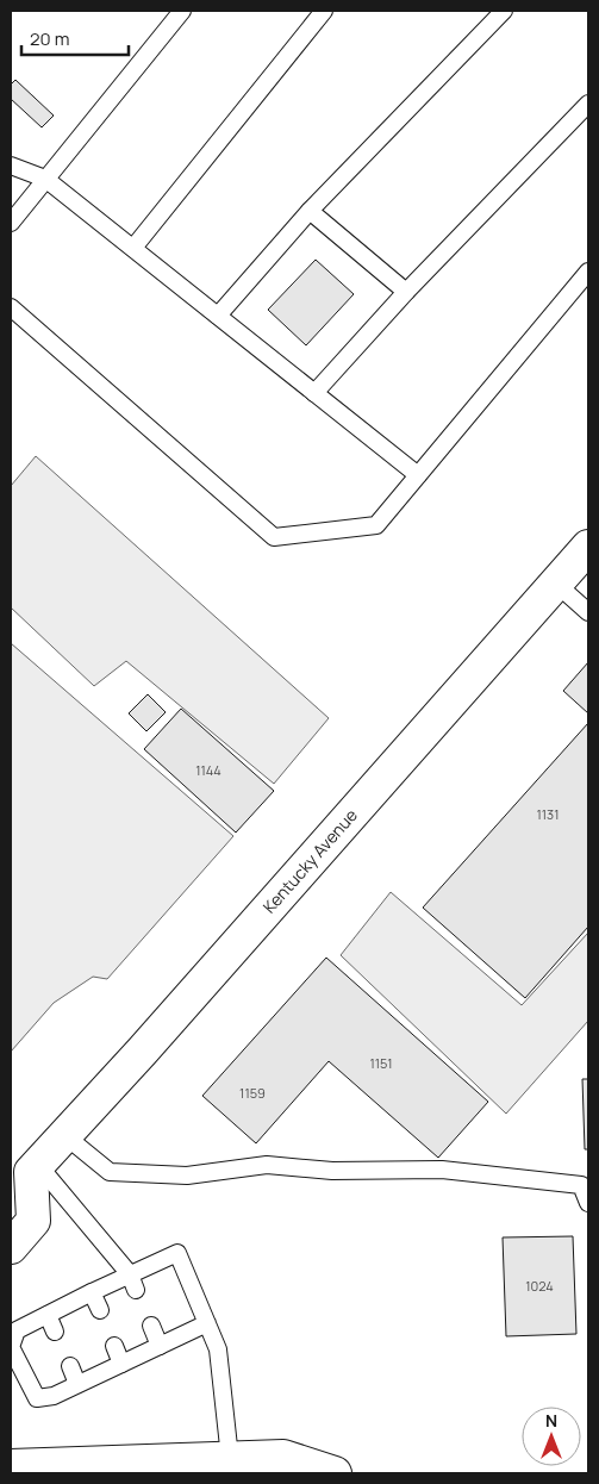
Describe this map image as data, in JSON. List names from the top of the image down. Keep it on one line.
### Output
{"streets":{"main road":["Kentucky Avenue"]},"house_numbers":["1144","1131","1151","1159","1024"],"scale_bar":"20 m","north":"top"}
